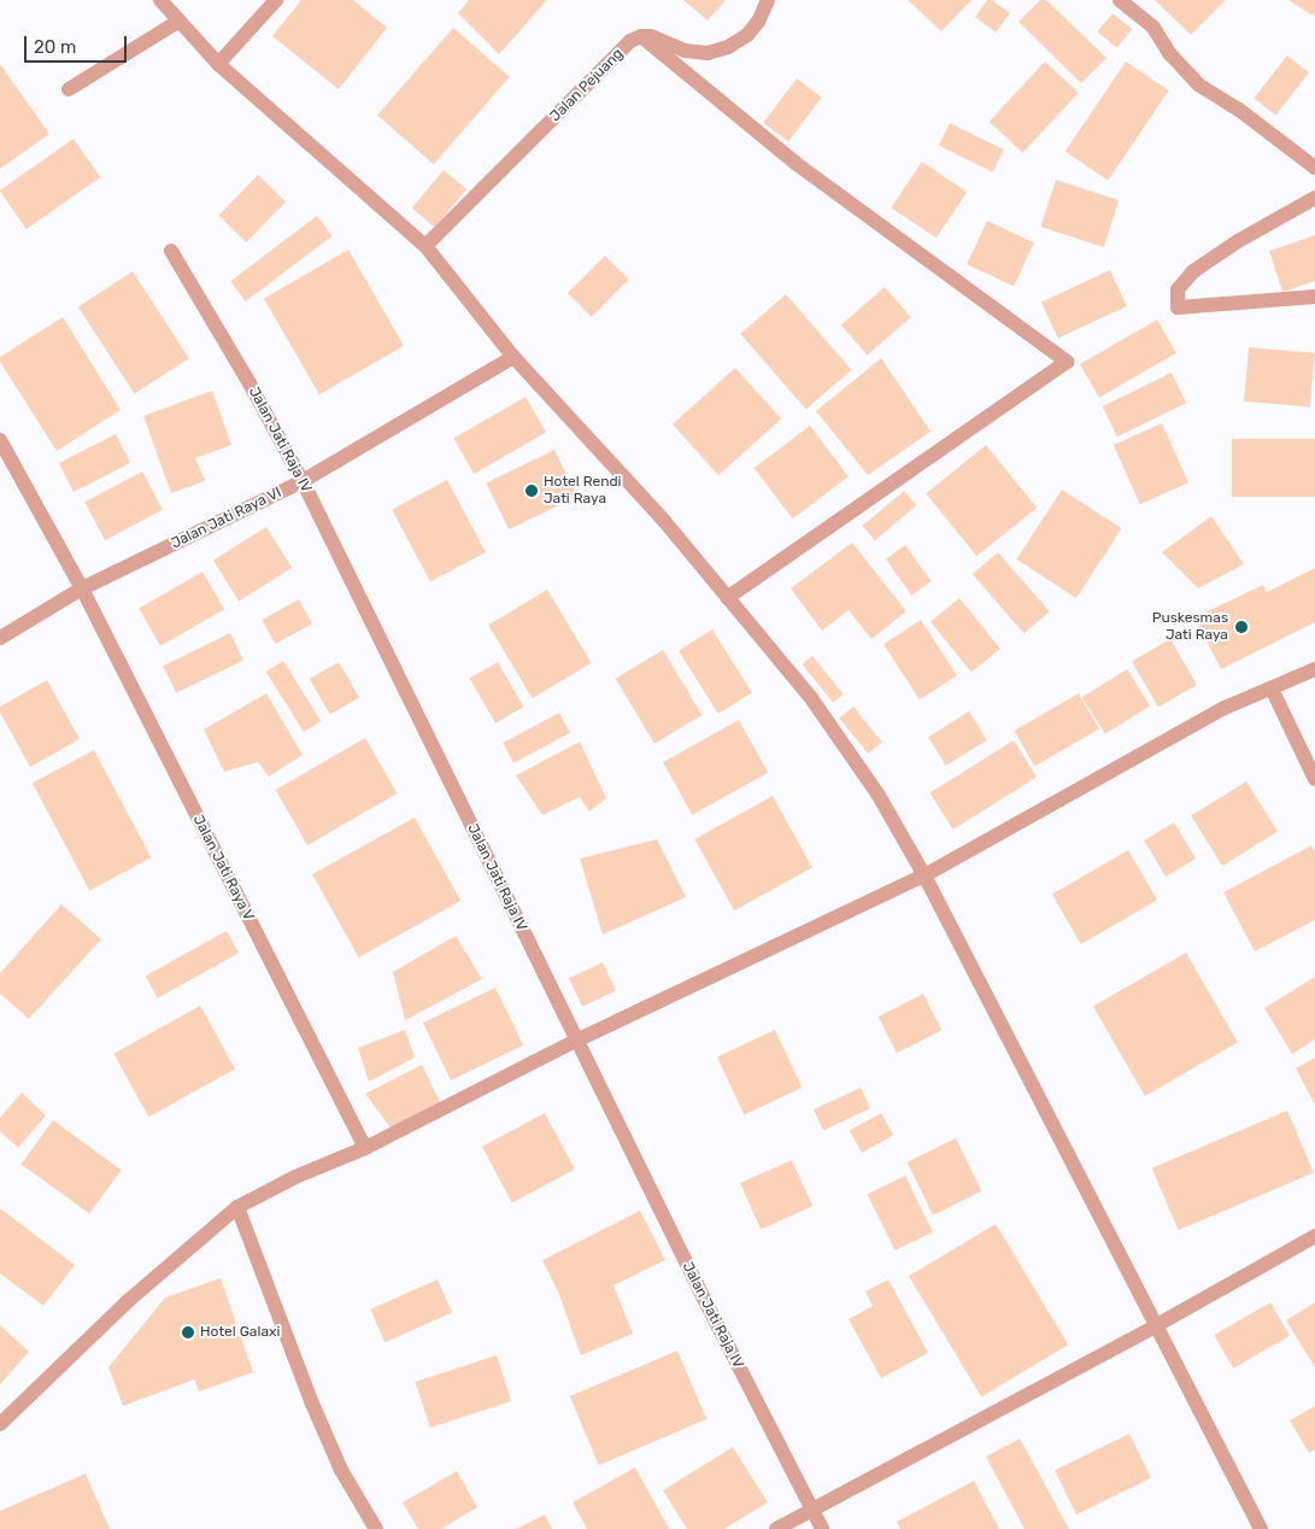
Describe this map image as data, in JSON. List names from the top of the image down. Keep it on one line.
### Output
{"streets":{"street":["Jalan Pejuang","Jalan Jati Raja IV","Jalan Jati Raya VI","Jalan Jati Raya V"]},"crossings":[["Jalan Jati Raja IV","Jalan Jati Raya VI"],["Jalan Jati Raya VI","Jalan Jati Raya V"]],"places":["Hotel Rendi Jati Raya","Puskesmas Jati Raya","Hotel Galaxi"],"scale_bar":"20 m"}
